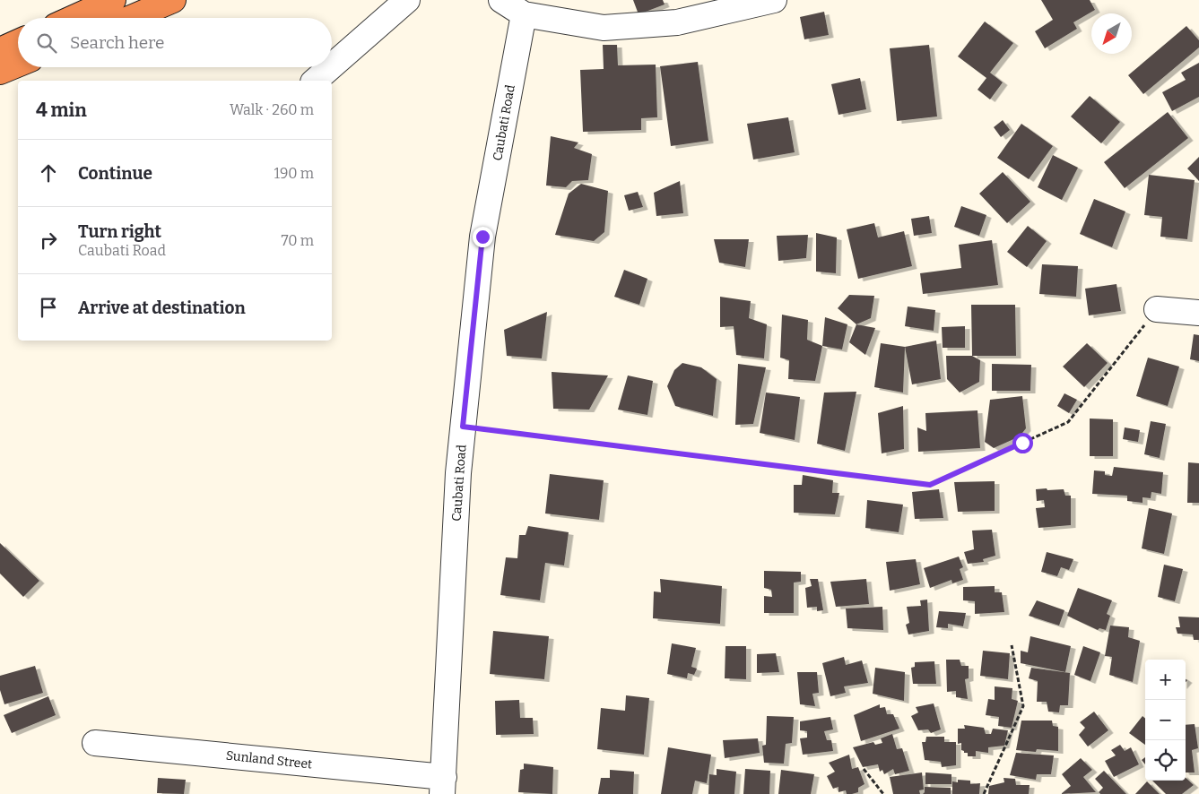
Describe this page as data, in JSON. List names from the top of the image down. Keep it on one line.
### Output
{"streets":{"street":["Caubati Road","Sunland Street"]},"crossings":[["Caubati Road","Sunland Street"]],"north":"bottom left","page":{"search":"Search here","heading":["4 min","Walk · 260 m"],"list":[["Continue","190 m"],["Turn right","Caubati Road","70 m"],"Arrive at destination"],"map_buttons":["+","−"]}}
